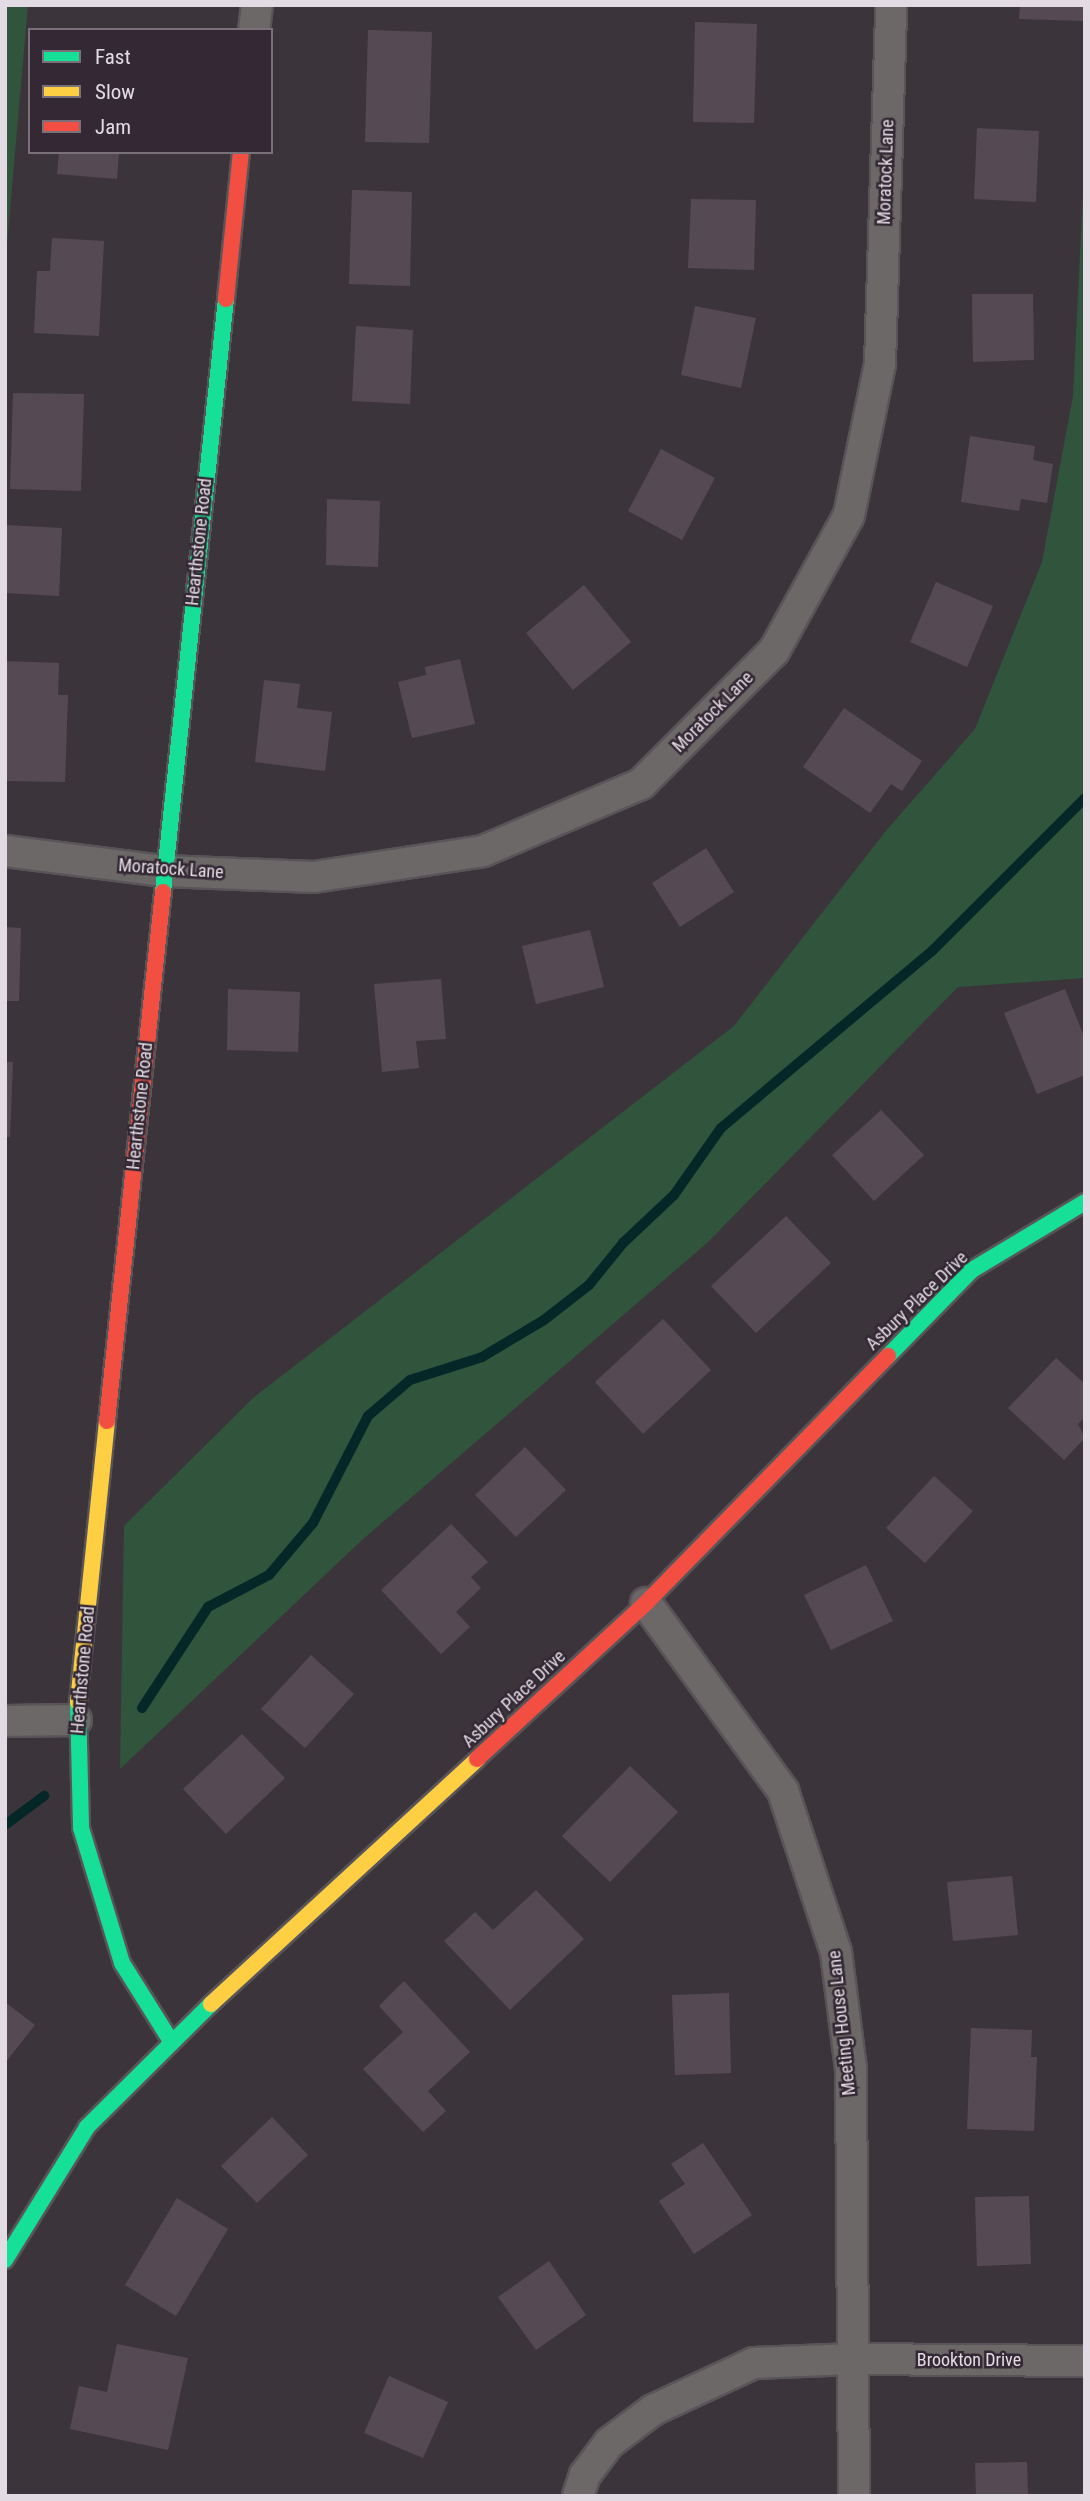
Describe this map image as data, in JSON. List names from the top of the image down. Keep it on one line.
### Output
{"streets":{"street":["Moratock Lane","Hearthstone Road","Asbury Place Drive","Meeting House Lane","Brookton Drive"]},"crossings":[["Moratock Lane","Hearthstone Road"],["Hearthstone Road","Asbury Place Drive"],["Asbury Place Drive","Meeting House Lane"],["Meeting House Lane","Brookton Drive"]],"legend":["Fast","Slow","Jam"]}
